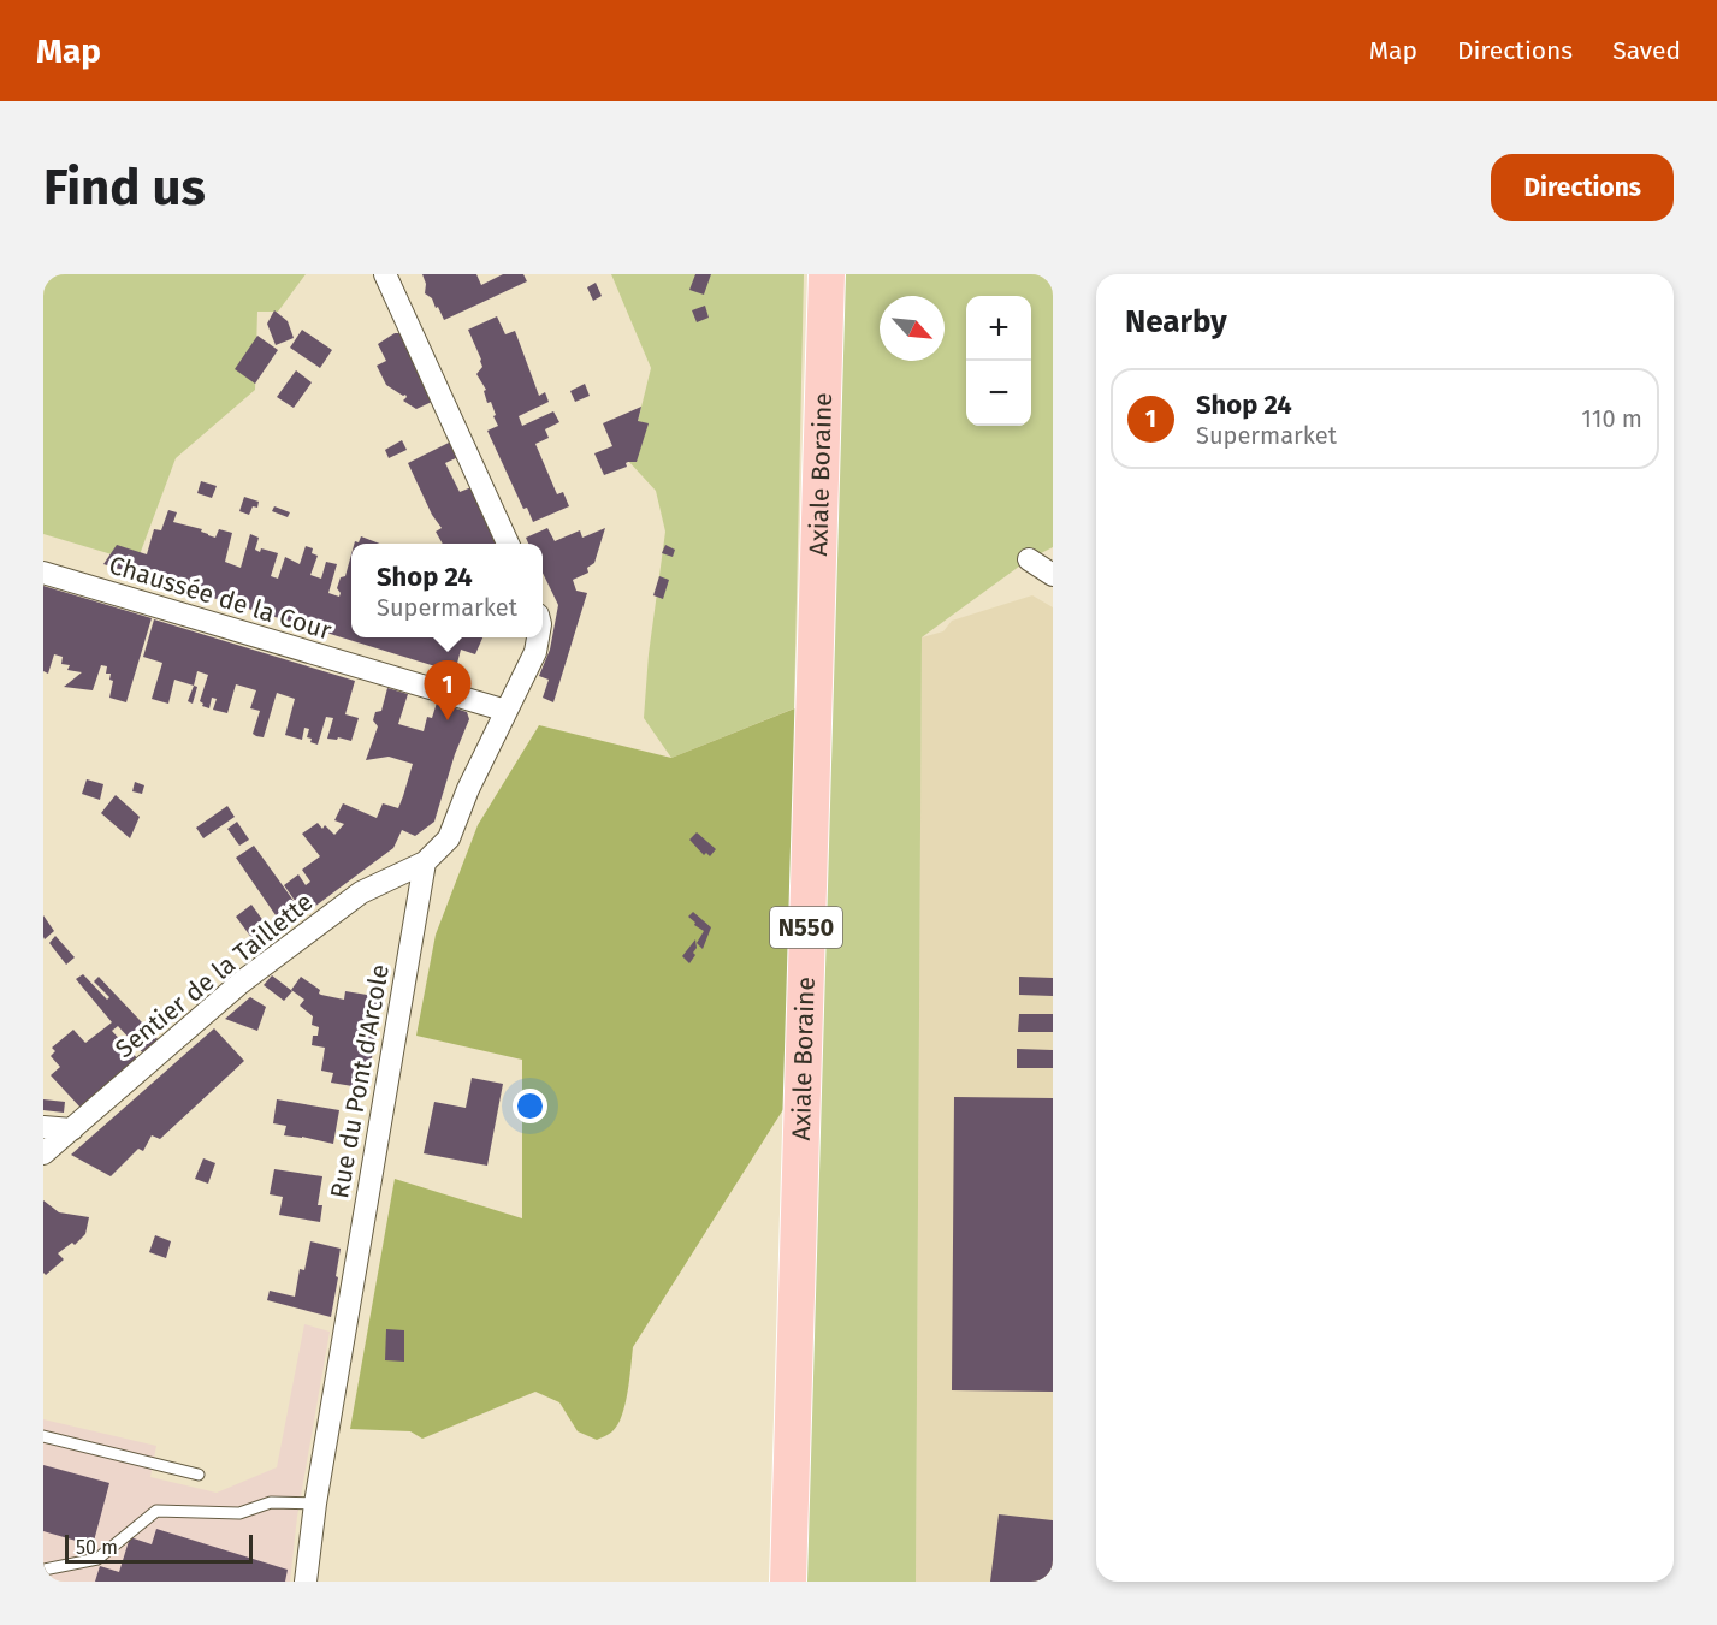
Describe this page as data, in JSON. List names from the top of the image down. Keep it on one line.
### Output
{"streets":{"main road":["Axiale Boraine","N550"],"street":["Chaussée de la Cour","Sentier de la Taillette","Rue du Pont d'Arcole"]},"crossings":[["Sentier de la Taillette","Rue du Pont d'Arcole"]],"scale_bar":"50 m","north":"bottom right","page":{"header":"Map","nav":["Map","Directions","Saved"],"buttons":"Directions","title":"Find us","heading":"Nearby","map_buttons":["+","−"],"list":[{"mark":"1","name":"Shop 24","note":"Supermarket","value":"110 m"}],"popup":["Shop 24","Supermarket"],"pins":"1","scale":"50 m"}}
